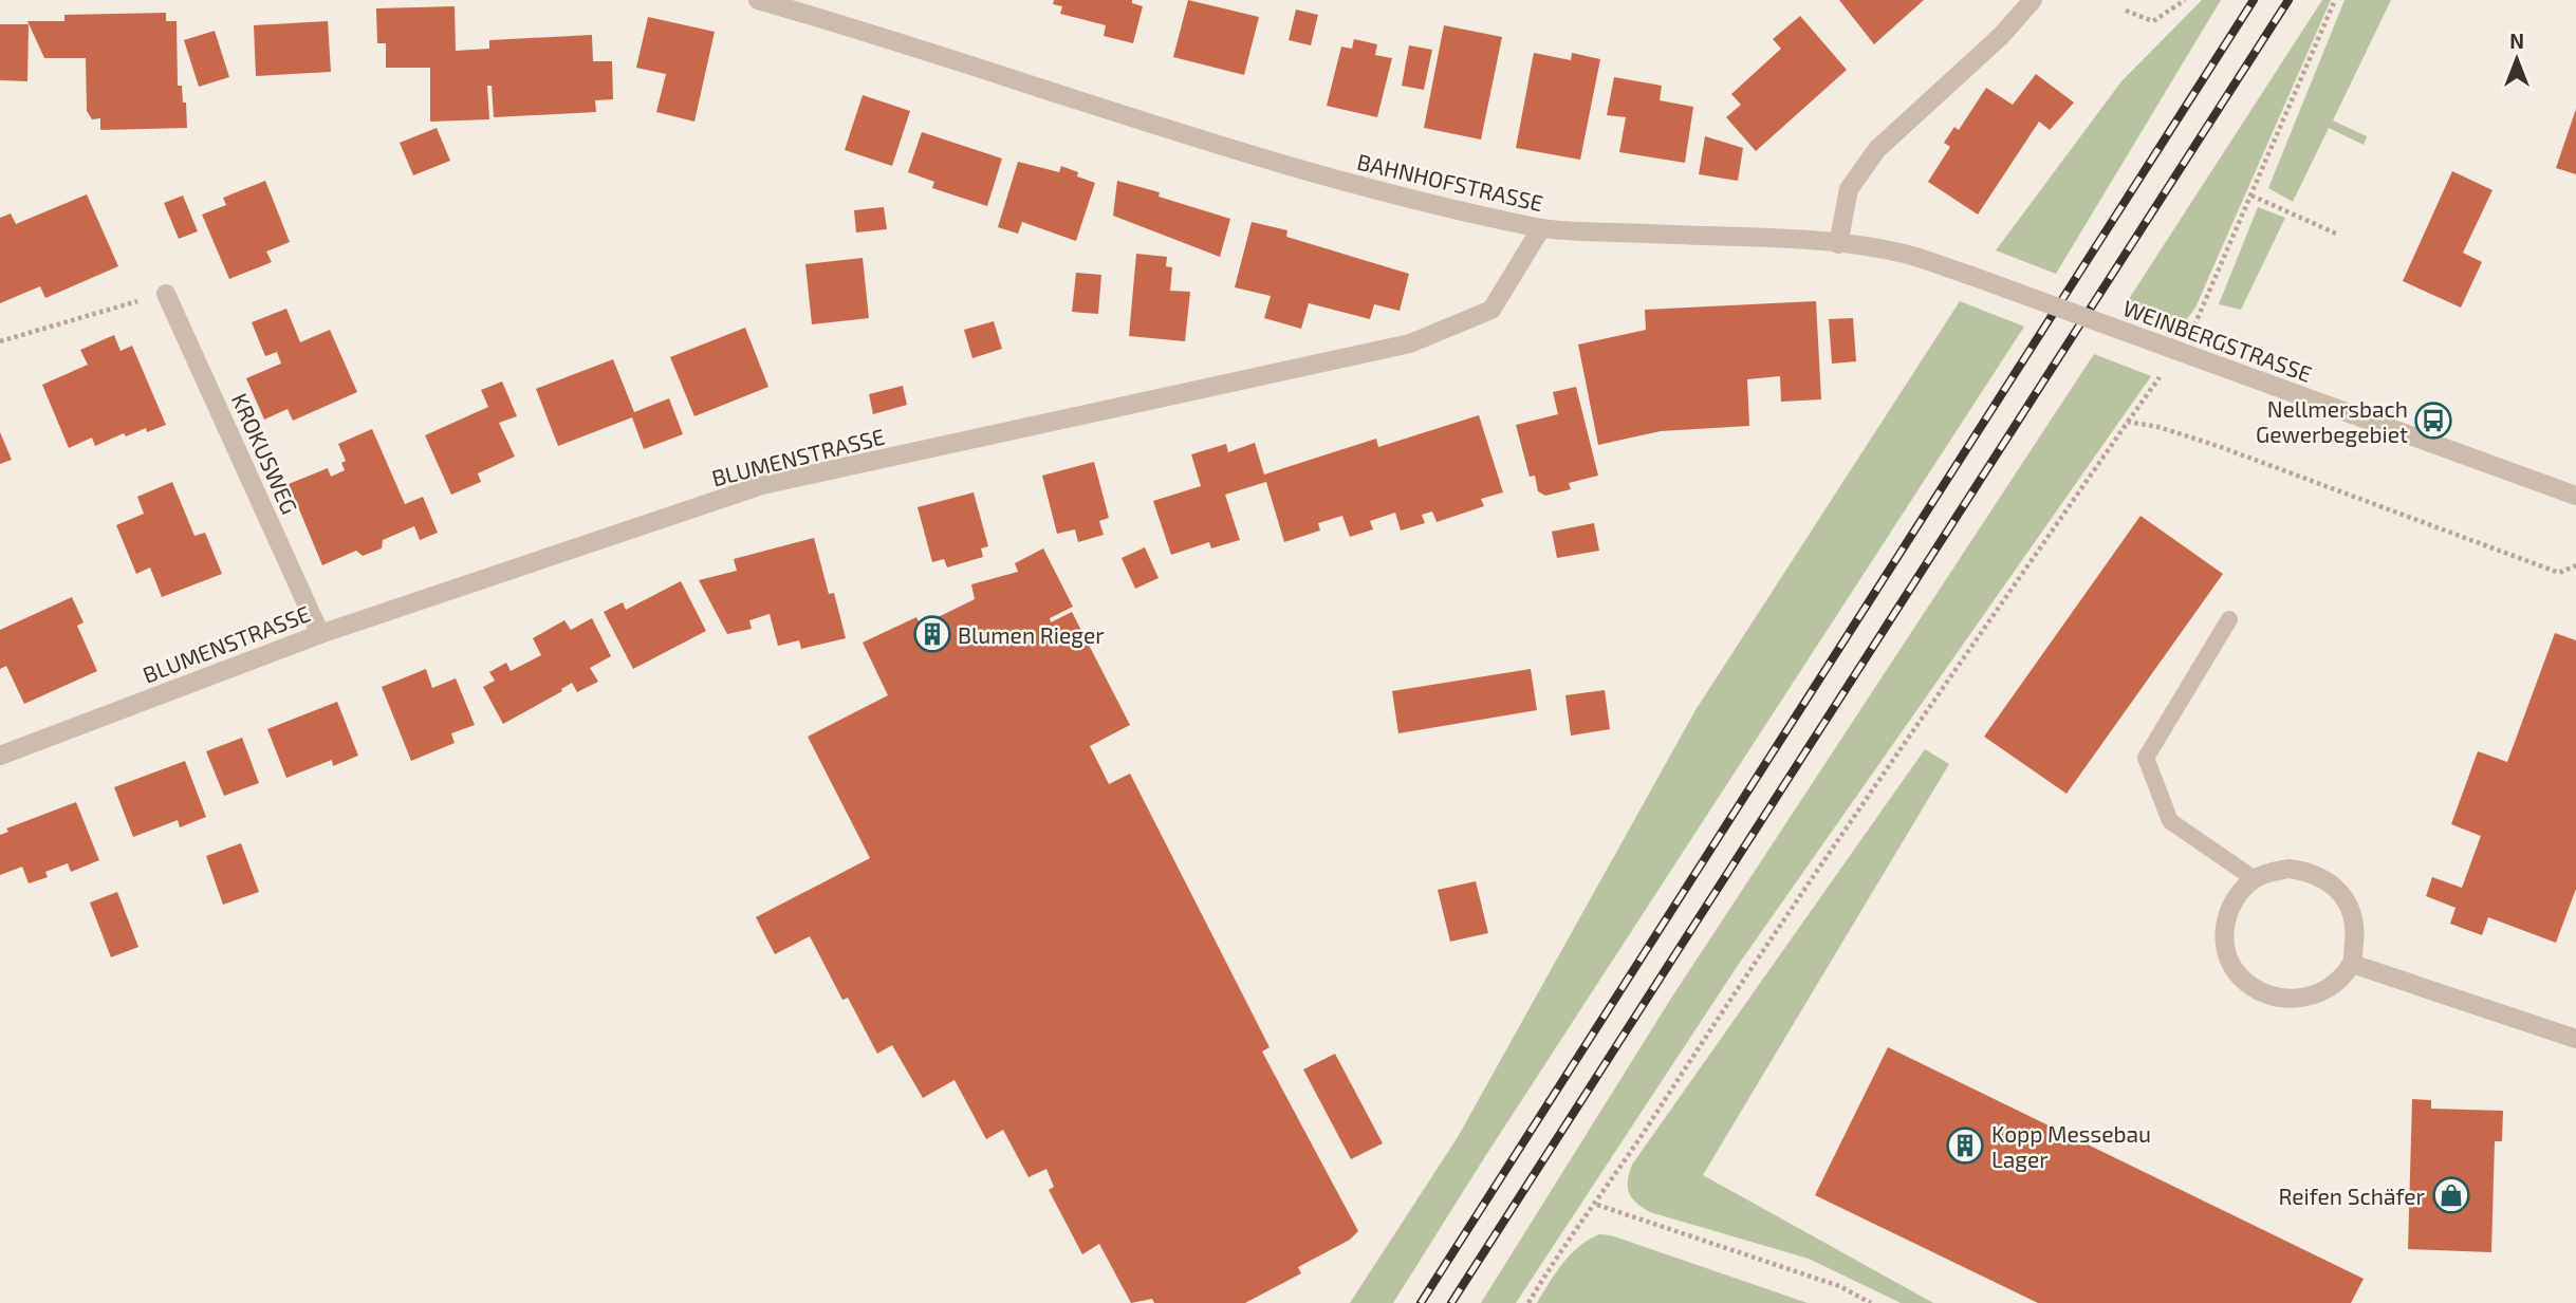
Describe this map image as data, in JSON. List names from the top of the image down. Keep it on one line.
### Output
{"streets":{"street":["BAHNHOFSTRASSE","WEINBERGSTRASSE","KROKUSWEG","BLUMENSTRASSE"]},"crossings":[["BAHNHOFSTRASSE","WEINBERGSTRASSE"],["BAHNHOFSTRASSE","BLUMENSTRASSE"],["KROKUSWEG","BLUMENSTRASSE"]],"places":{"bus stop":["Nellmersbach Gewerbegebiet"],"building":["Blumen Rieger","Kopp Messebau Lager"],"shop":["Reifen Schäfer"]},"north":"top"}
